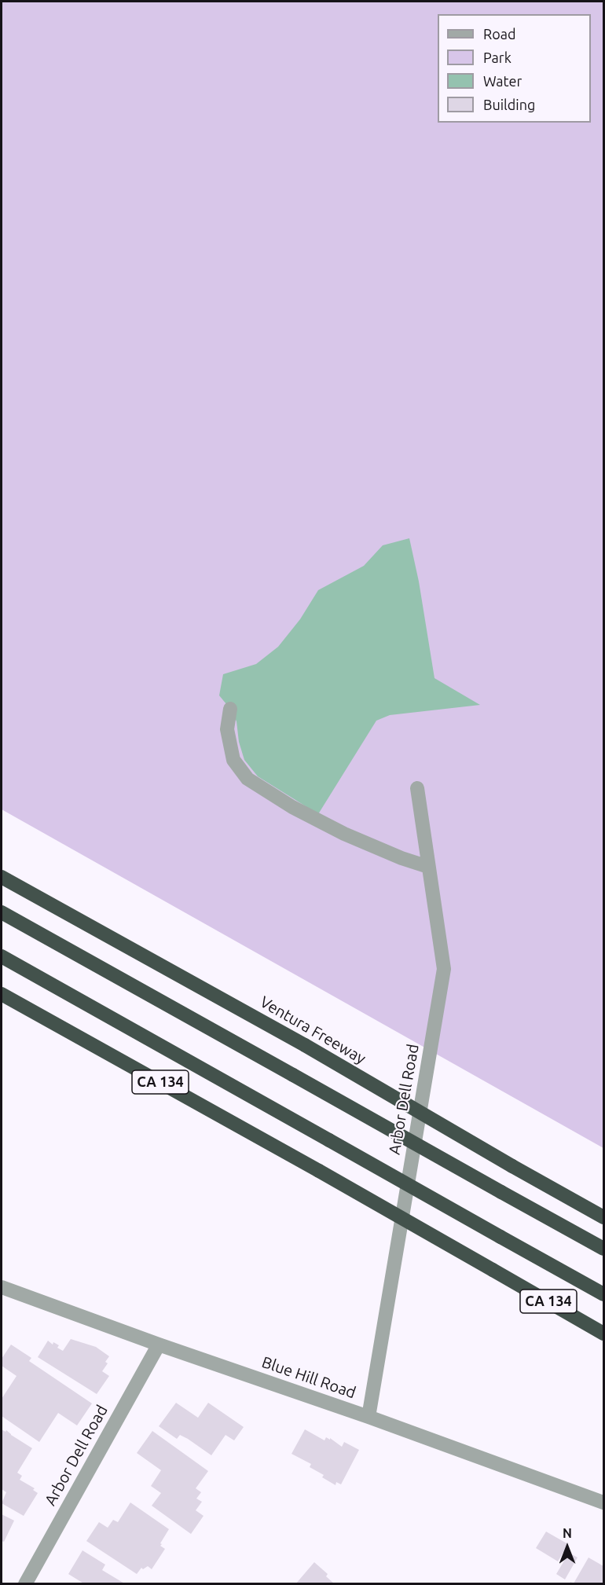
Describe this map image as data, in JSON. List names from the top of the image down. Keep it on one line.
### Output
{"streets":{"highway":["Ventura Freeway","CA 134"],"street":["Arbor Dell Road","Blue Hill Road"]},"crossings":[["Arbor Dell Road","Blue Hill Road"]],"legend":["Road","Park","Water","Building"],"north":"top"}
